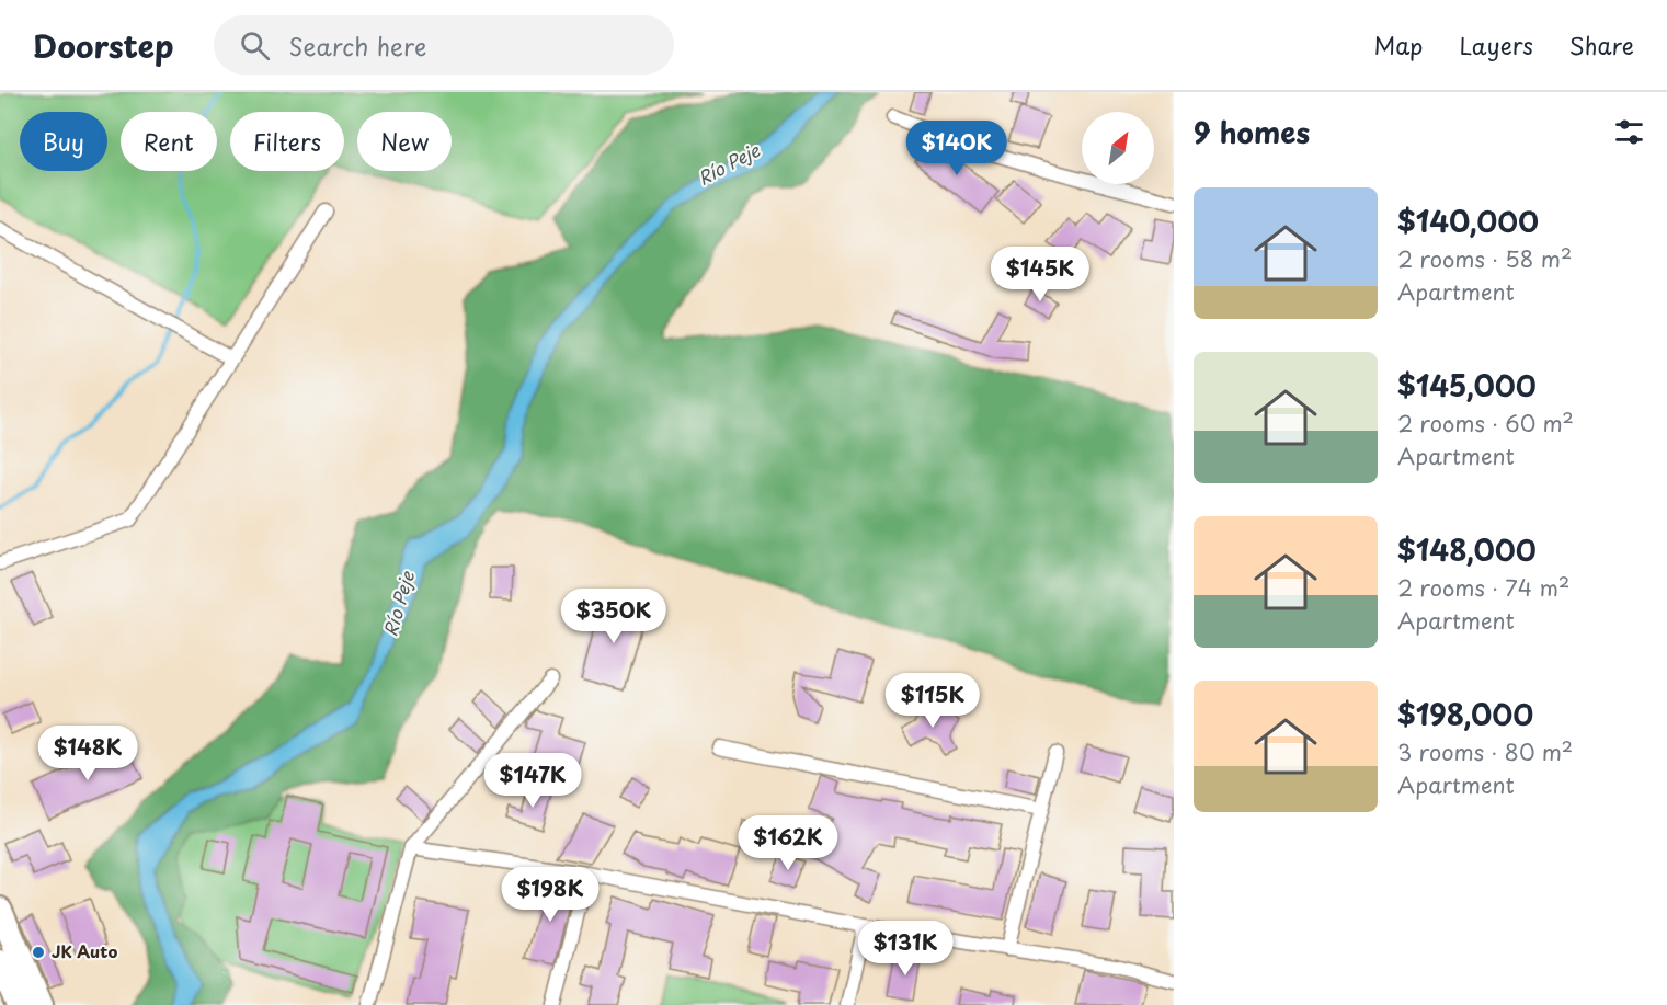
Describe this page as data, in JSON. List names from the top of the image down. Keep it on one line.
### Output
{"water":["Río Peje"],"places":["JK Auto"],"north":"top right","page":{"header":"Doorstep","search":"Search here","nav":["Map","Layers","Share"],"heading":"9 homes","chip":["Buy","Rent","Filters","New"],"price":["$140K","$145K","$350K","$115K","$148K","$147K","$162K","$198K","$131K"],"list":[{"name":"$140,000","note":"2 rooms · 58 m² · Apartment"},{"name":"$145,000","note":"2 rooms · 60 m² · Apartment"},{"name":"$148,000","note":"2 rooms · 74 m² · Apartment"},{"name":"$198,000","note":"3 rooms · 80 m² · Apartment"}]}}
